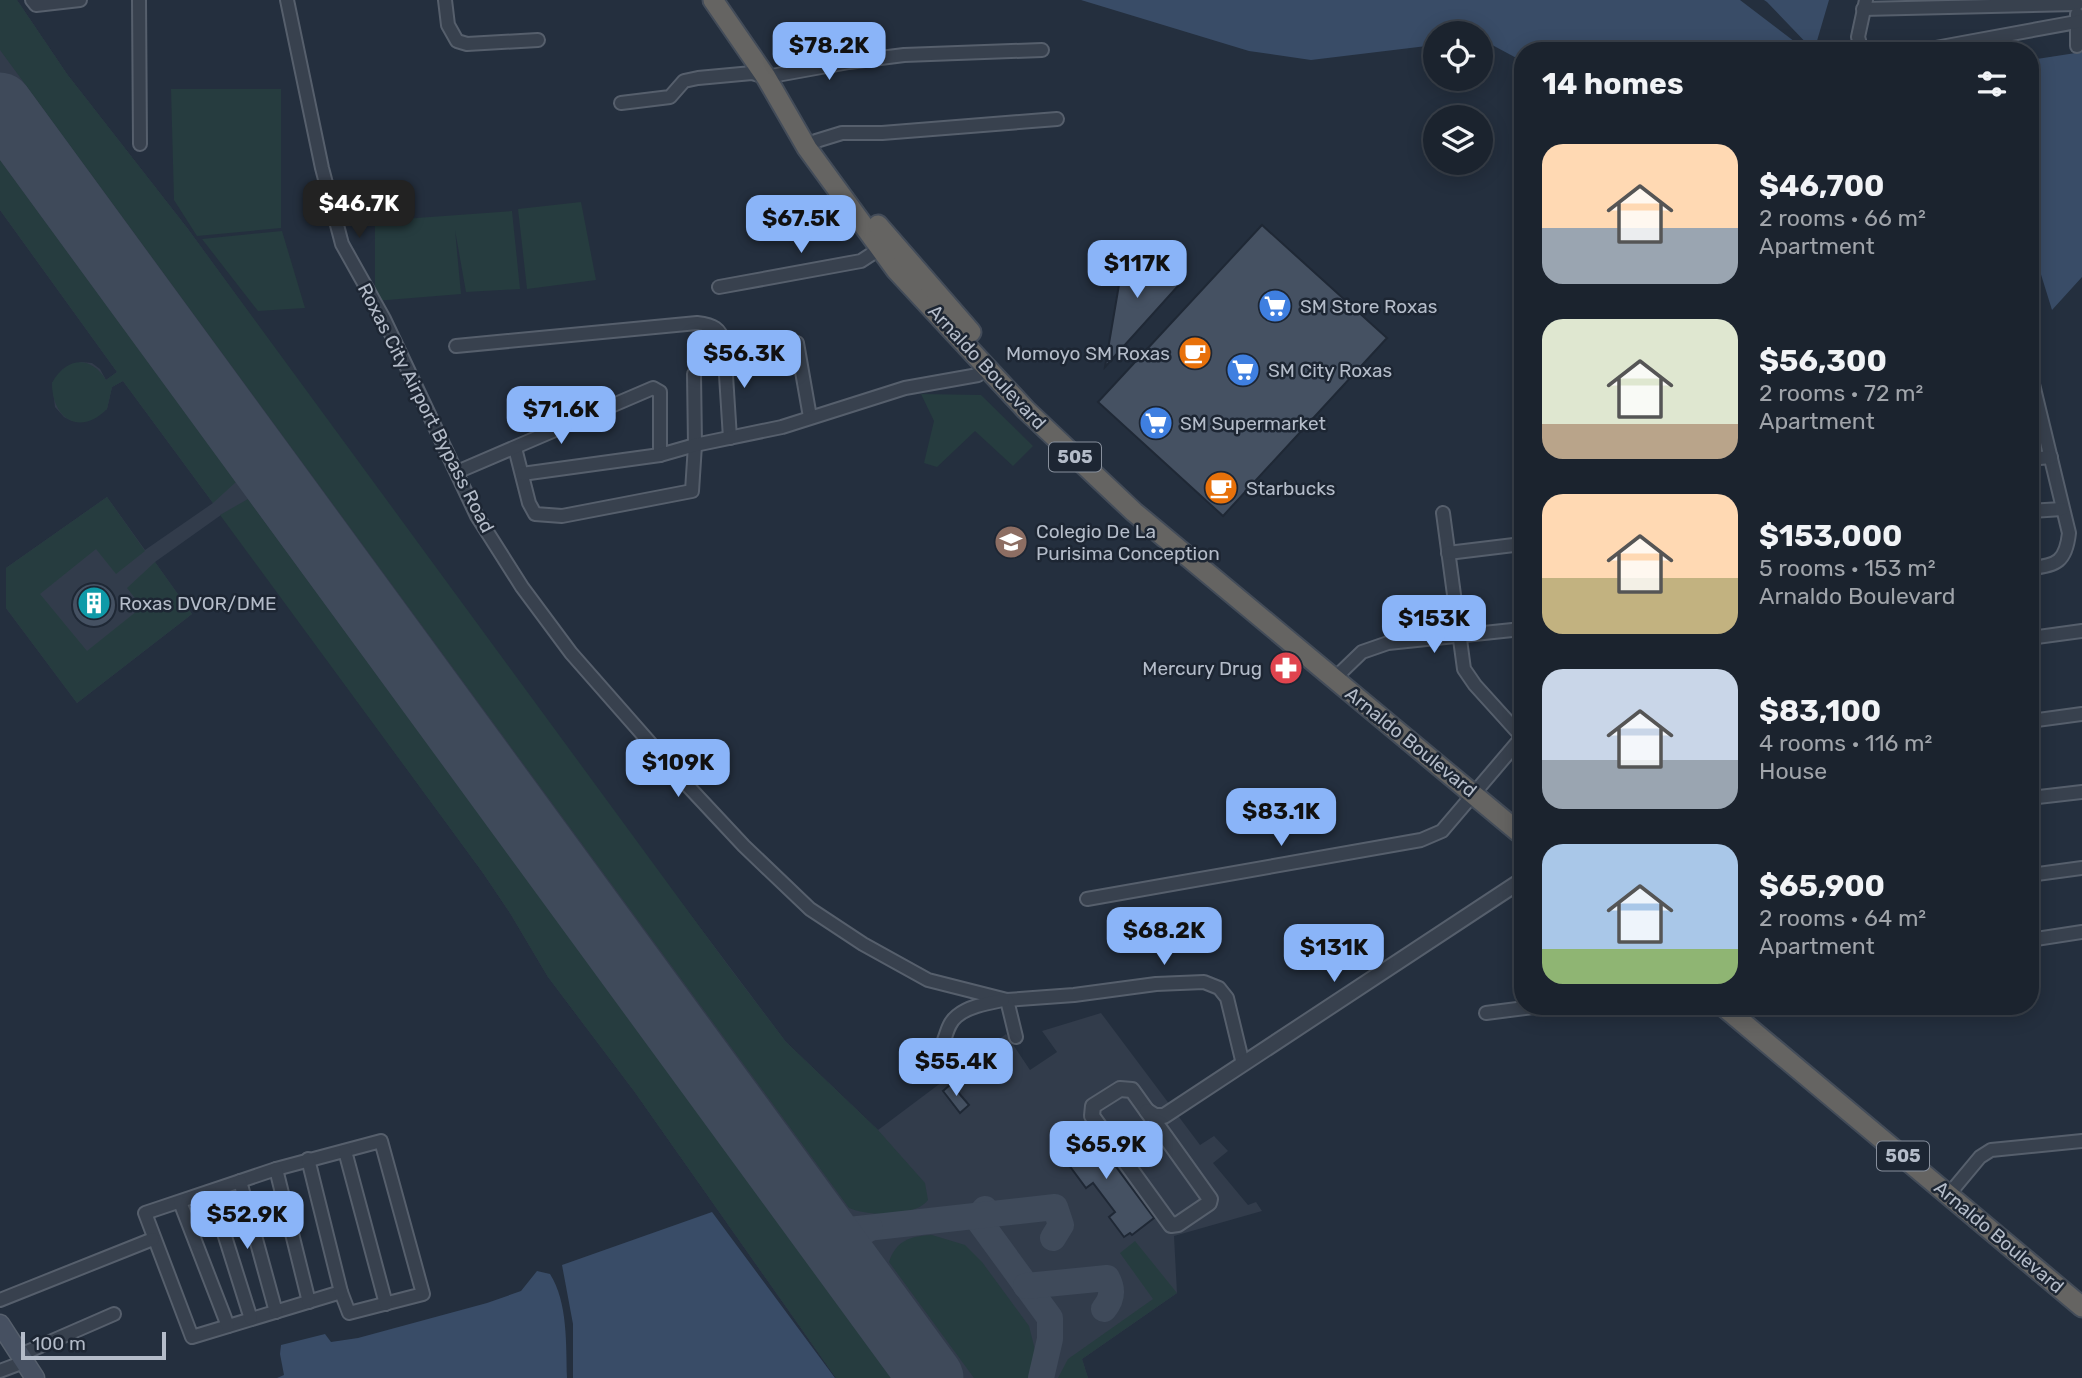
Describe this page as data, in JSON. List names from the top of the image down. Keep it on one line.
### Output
{"streets":{"highway":["Arnaldo Boulevard","505"],"street":["Roxas City Airport Bypass Road"]},"places":{"supermarket":["SM Store Roxas","SM City Roxas","SM Supermarket"],"cafe":["Momoyo SM Roxas","Starbucks"],"school or university":["Colegio De La Purisima Conception"],"building":["Roxas DVOR/DME"],"pharmacy":["Mercury Drug"]},"scale_bar":"100 m","page":{"price":["$78.2K","$46.7K","$67.5K","$117K","$56.3K","$71.6K","$153K","$109K","$83.1K","$68.2K","$131K","$55.4K","$65.9K","$52.9K"],"heading":"14 homes","list":[{"name":"$46,700","note":"2 rooms · 66 m² · Apartment"},{"name":"$56,300","note":"2 rooms · 72 m² · Apartment"},{"name":"$153,000","note":"5 rooms · 153 m² · Arnaldo Boulevard"},{"name":"$83,100","note":"4 rooms · 116 m² · House"},{"name":"$65,900","note":"2 rooms · 64 m² · Apartment"}],"scale":"100 m"}}
